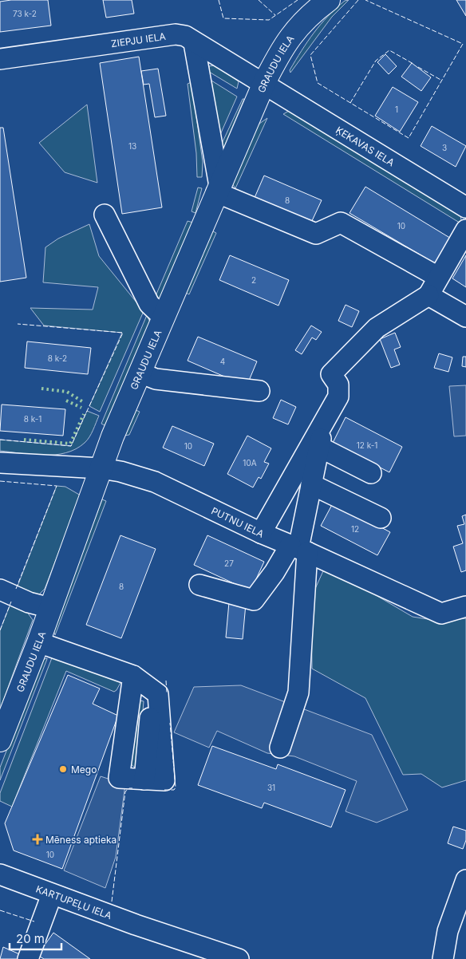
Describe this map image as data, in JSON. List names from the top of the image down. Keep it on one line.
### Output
{"streets":{"main road":["GRAUDU IELA"],"street":["ZIEPJU IELA","ĶEKAVAS IELA","PUTNU IELA","KARTUPEĻU IELA"]},"crossings":[["ZIEPJU IELA","GRAUDU IELA"],["ZIEPJU IELA","ĶEKAVAS IELA"],["GRAUDU IELA","ĶEKAVAS IELA"],["GRAUDU IELA","PUTNU IELA"]],"places":{"other":["Mego"],"health":["Mēness aptieka"]},"house_numbers":["73 k-2","1","13","3","8","10","2","8 k-2","4","8 k-1","12 k-1","10","10A","12","27","8","31","10"],"scale_bar":"20 m"}
